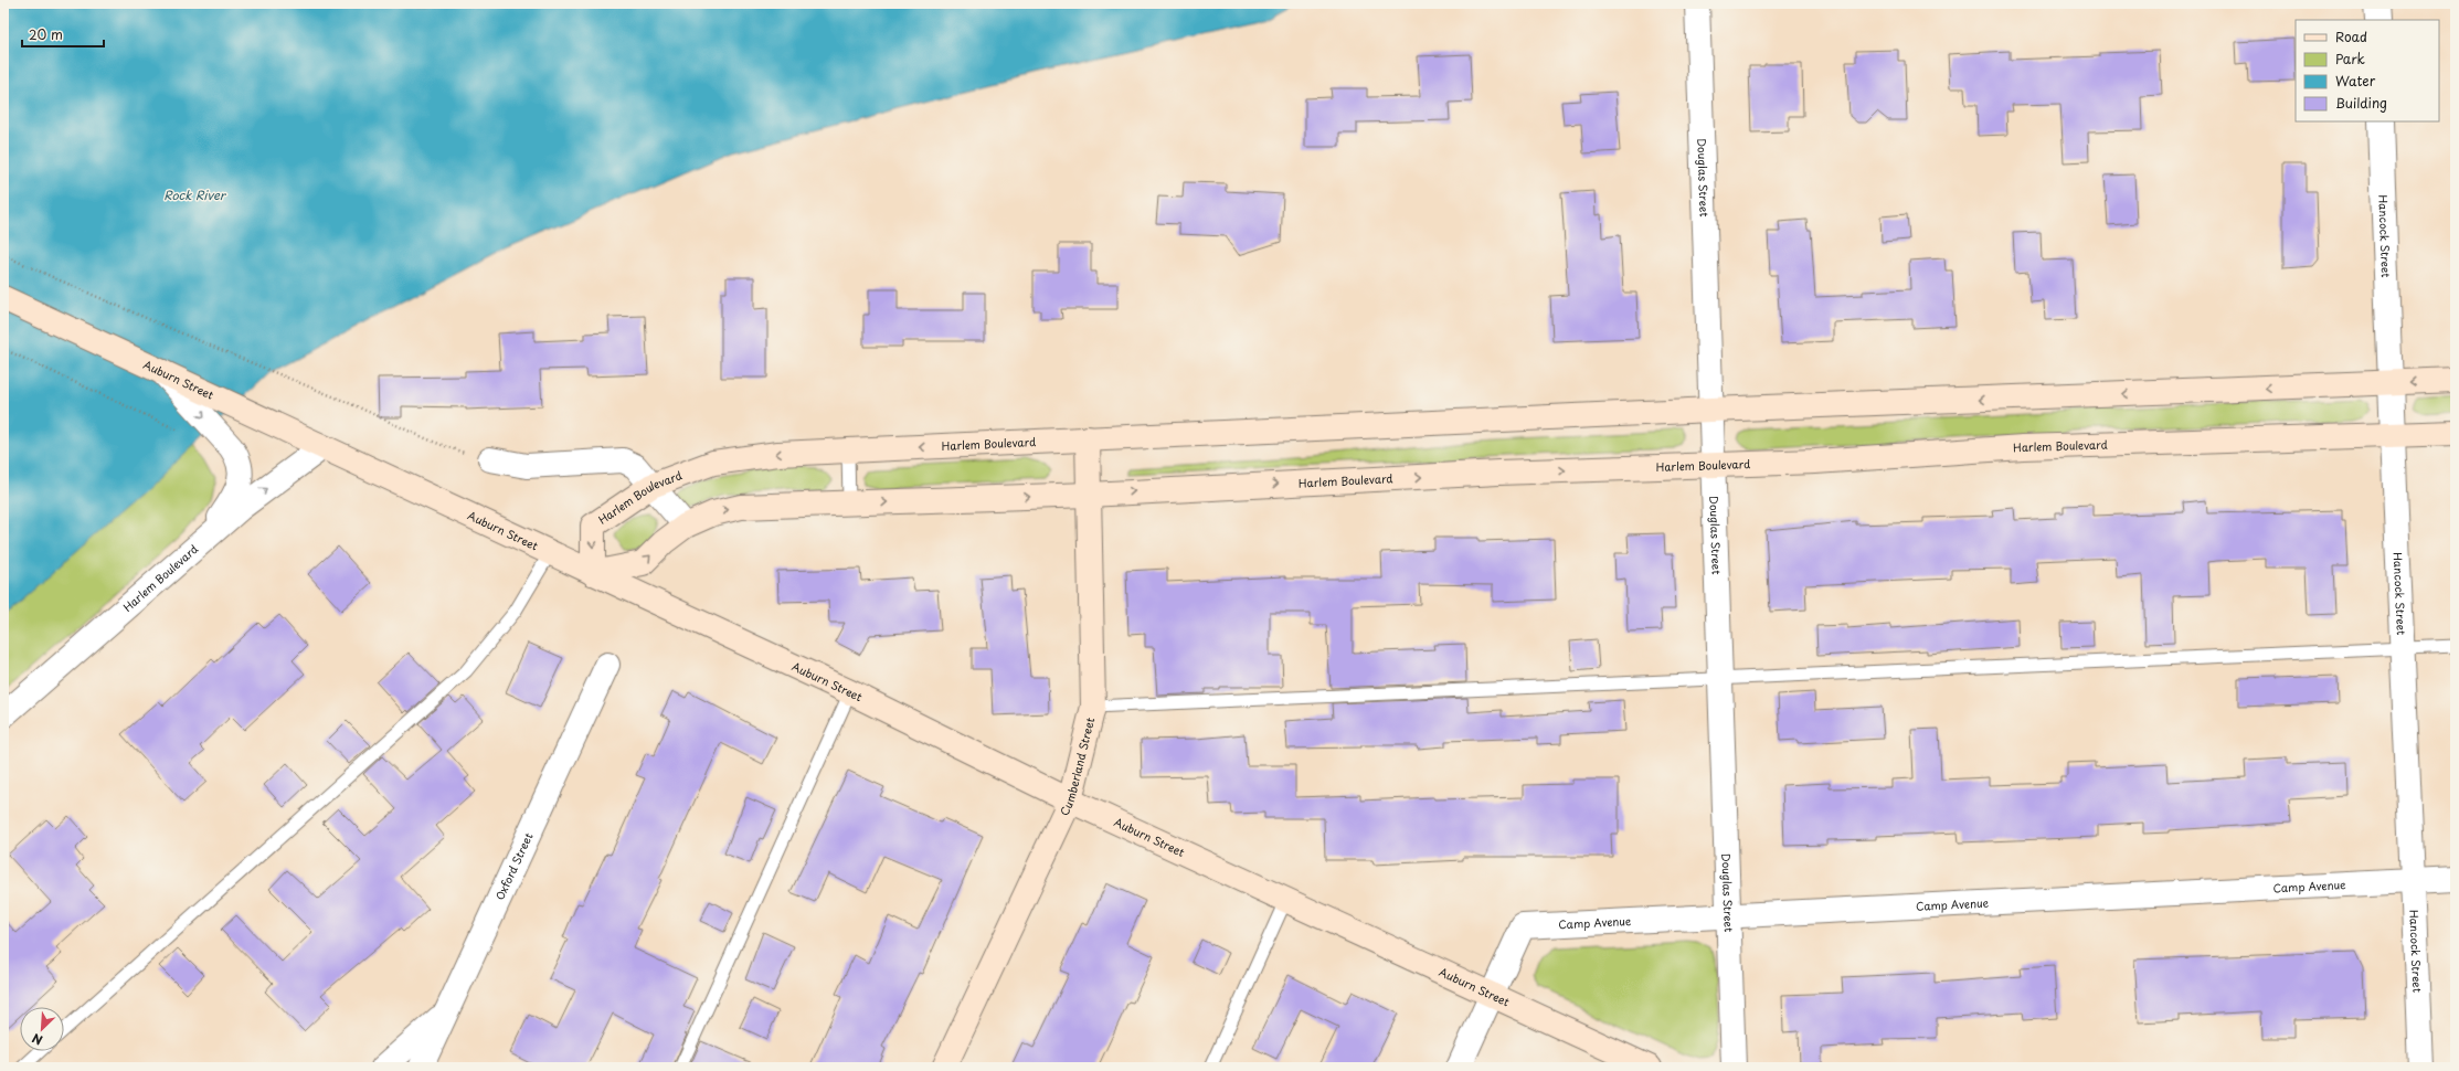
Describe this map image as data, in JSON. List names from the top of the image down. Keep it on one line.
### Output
{"streets":{"street":["Douglas Street","Hancock Street","Auburn Street","Harlem Boulevard","Cumberland Street","Oxford Street","Camp Avenue"]},"crossings":[["Douglas Street","Harlem Boulevard"],["Douglas Street","Camp Avenue"],["Hancock Street","Harlem Boulevard"],["Hancock Street","Camp Avenue"],["Auburn Street","Harlem Boulevard"],["Auburn Street","Cumberland Street"],["Auburn Street","Camp Avenue"],["Harlem Boulevard","Cumberland Street"]],"water":["Rock River"],"legend":["Road","Park","Water","Building"],"scale_bar":"20 m","north":"bottom left"}
